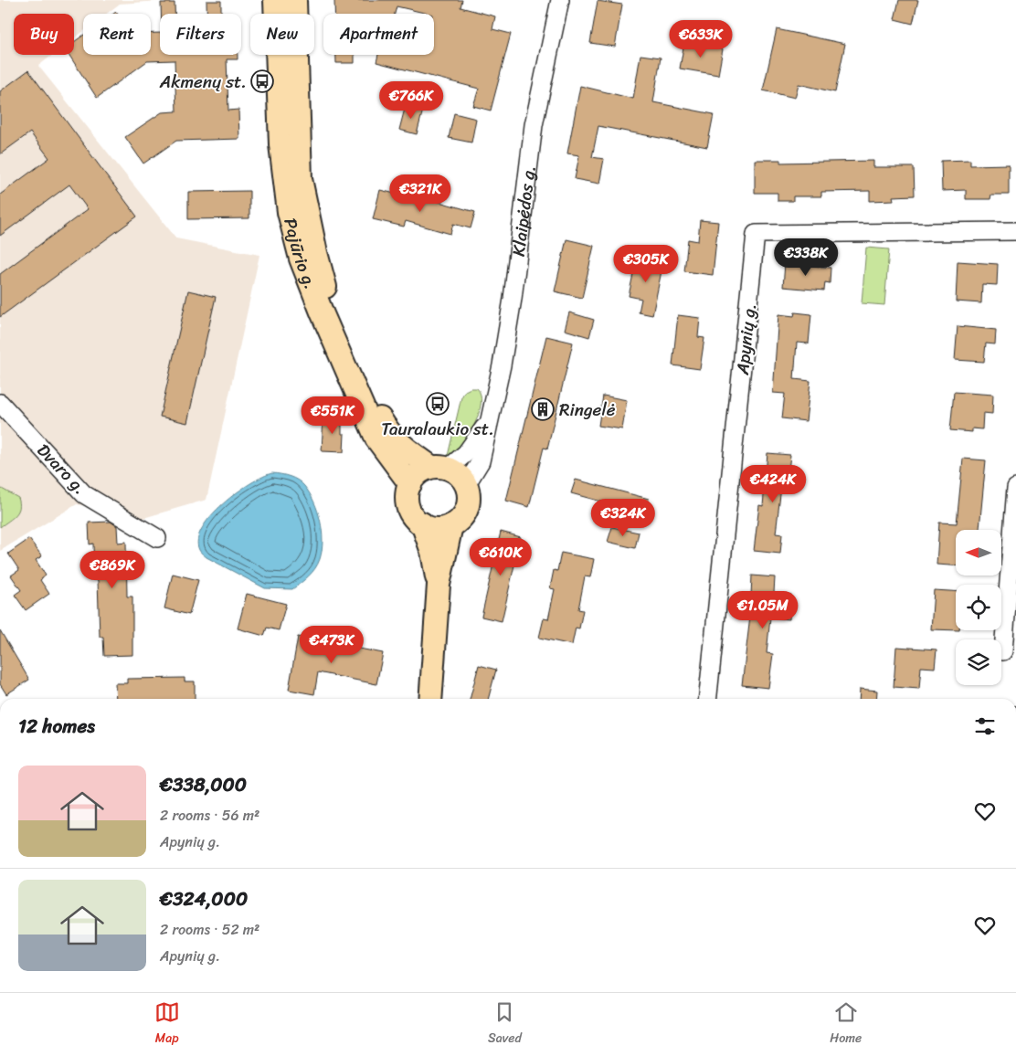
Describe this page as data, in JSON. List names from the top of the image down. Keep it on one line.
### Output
{"streets":{"main road":["Pajūrio g."],"street":["Klaipėdos g.","Apynių g.","Dvaro g."]},"crossings":[["Klaipėdos g.","Pajūrio g."]],"places":{"bus stop":["Akmenų st.","Tauralaukio st."],"building":["Ringelė"]},"north":"left","page":{"chip":["Buy","Rent","Filters","New","Apartment"],"price":["€633K","€766K","€321K","€338K","€305K","€551K","€424K","€324K","€610K","€869K","€1.05M","€473K"],"heading":"12 homes","list":[{"name":"€338,000","note":"2 rooms · 56 m² · Apynių g."},{"name":"€324,000","note":"2 rooms · 52 m² · Apynių g."}],"tabs":["Map","Saved","Home"]}}
